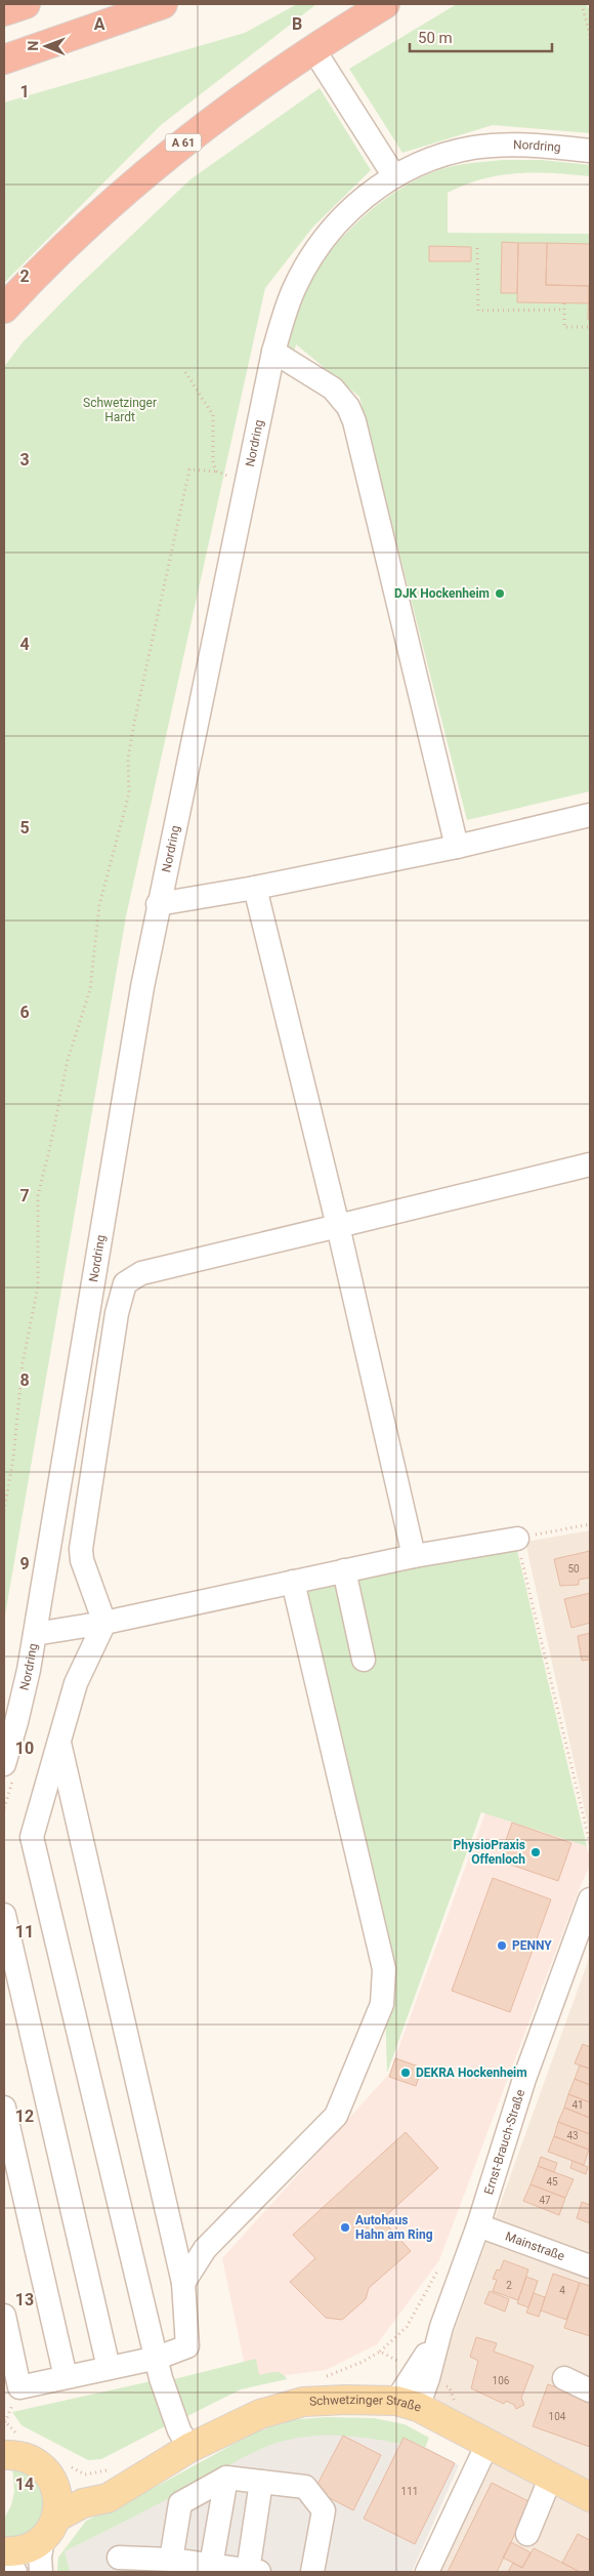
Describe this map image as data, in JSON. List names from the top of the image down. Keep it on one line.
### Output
{"streets":{"highway":["A 61"],"main road":["Schwetzinger Straße"],"street":["Nordring","Ernst-Brauch-Straße","Mainstraße"]},"crossings":[["Ernst-Brauch-Straße","Mainstraße"],["Ernst-Brauch-Straße","Schwetzinger Straße"]],"parks":["Schwetzinger Hardt"],"places":["DJK Hockenheim","PhysioPraxis Offenloch","PENNY","DEKRA Hockenheim","Autohaus Hahn am Ring"],"house_numbers":["50","41","43","45","47","2","4","106","104","111"],"scale_bar":"50 m","north":"left","grid":{"columns":["A","B"],"rows":["1","2","3","4","5","6","7","8","9","10","11","12","13","14"]}}
